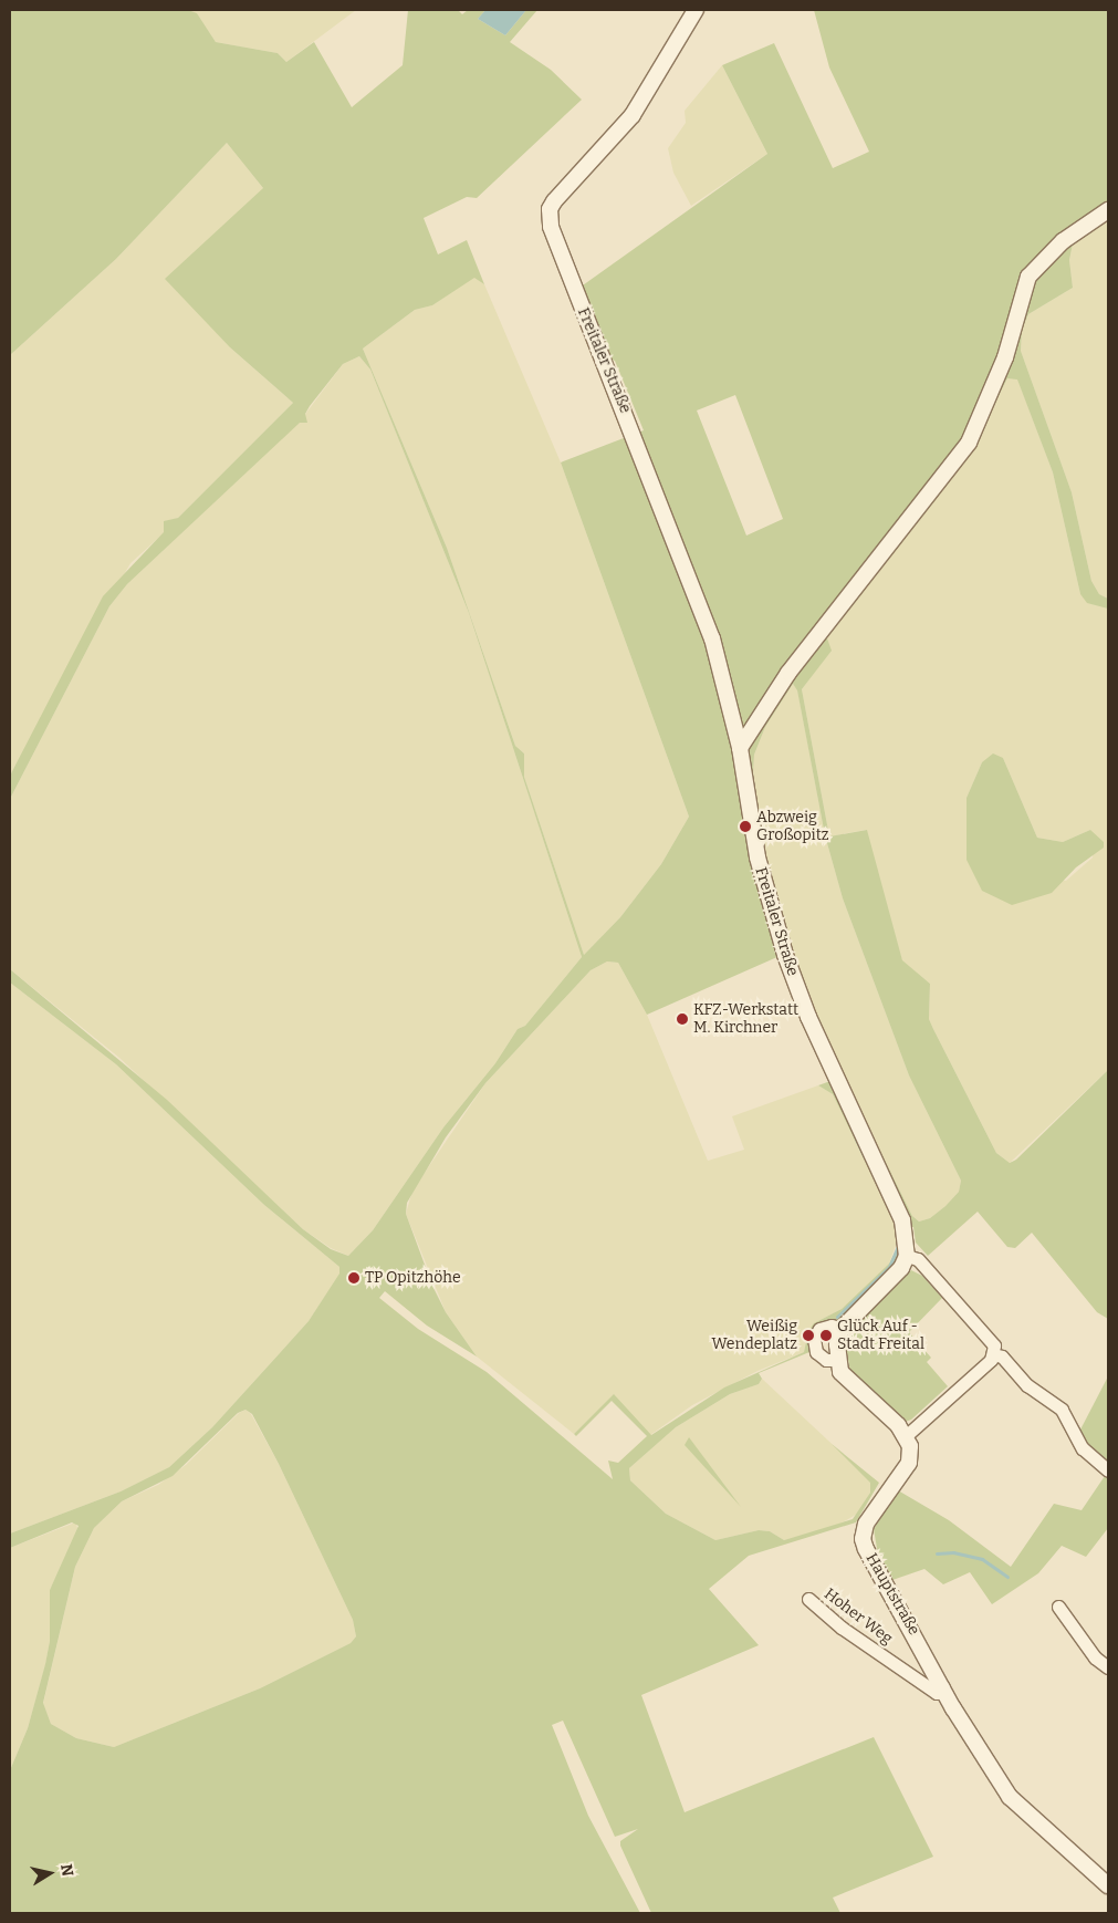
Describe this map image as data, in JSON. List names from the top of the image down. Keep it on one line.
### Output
{"streets":{"street":["Freitaler Straße","Hauptstraße","Hoher Weg"]},"crossings":[["Hauptstraße","Hoher Weg"]],"places":["Abzweig Großopitz","KFZ-Werkstatt M. Kirchner","TP Opitzhöhe","Weißig Wendeplatz","Glück Auf - Stadt Freital"],"north":"right"}
